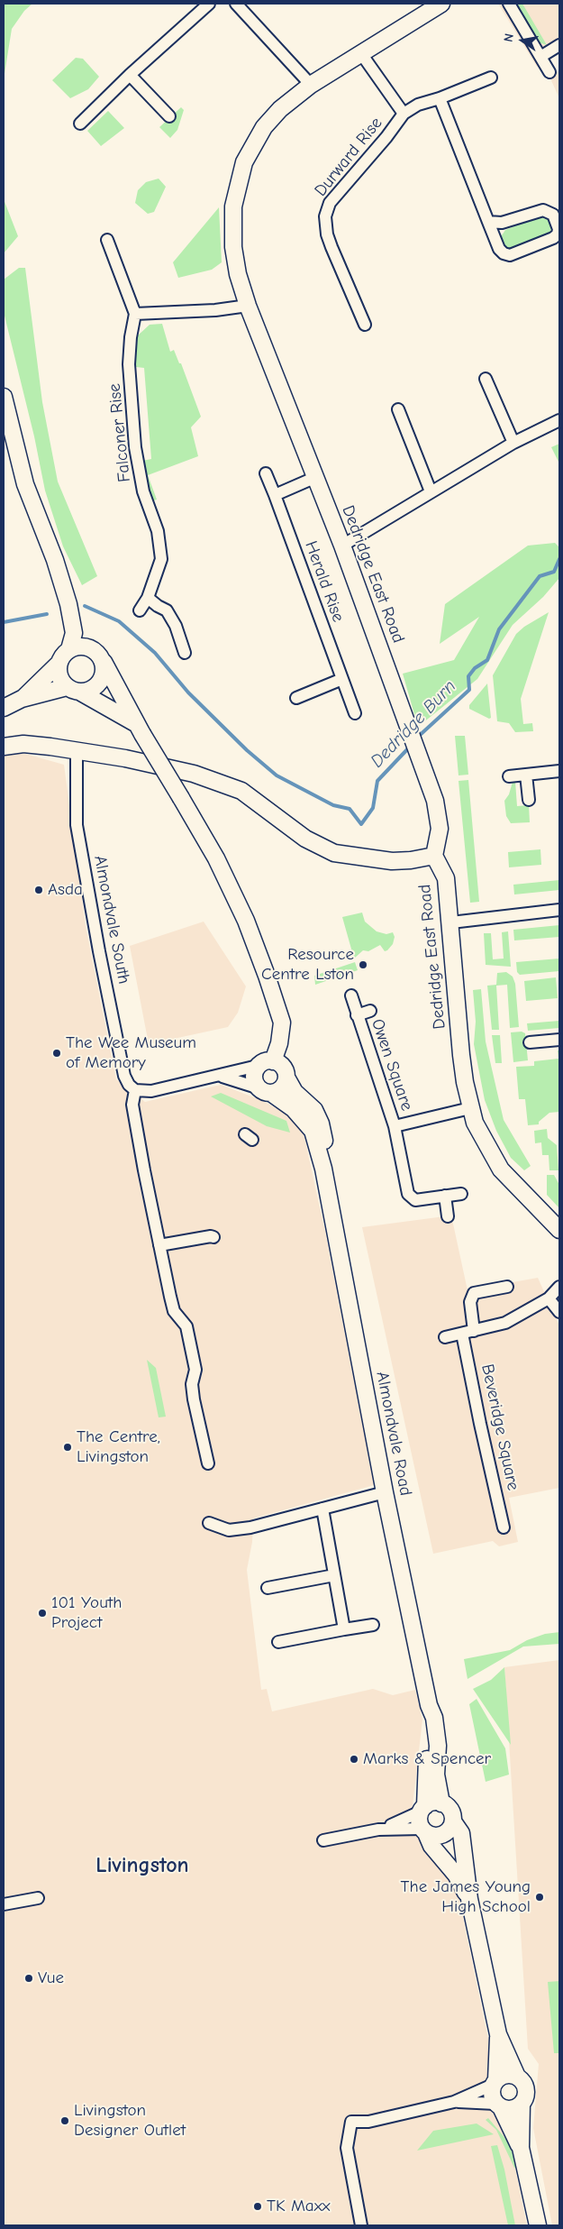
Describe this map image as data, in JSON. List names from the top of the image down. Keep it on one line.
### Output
{"streets":{"street":["Durward Rise","Falconer Rise","Dedridge East Road","Herald Rise","Almondvale South","Owen Square","Beveridge Square","Almondvale Road"]},"crossings":[["Durward Rise","Dedridge East Road"],["Dedridge East Road","Owen Square"]],"districts":["Livingston"],"water":["Dedridge Burn"],"places":["Asda","Resource Centre Lston","The Wee Museum of Memory","The Centre, Livingston","101 Youth Project","Marks & Spencer","The James Young High School","Vue","Livingston Designer Outlet","TK Maxx"],"north":"left"}
